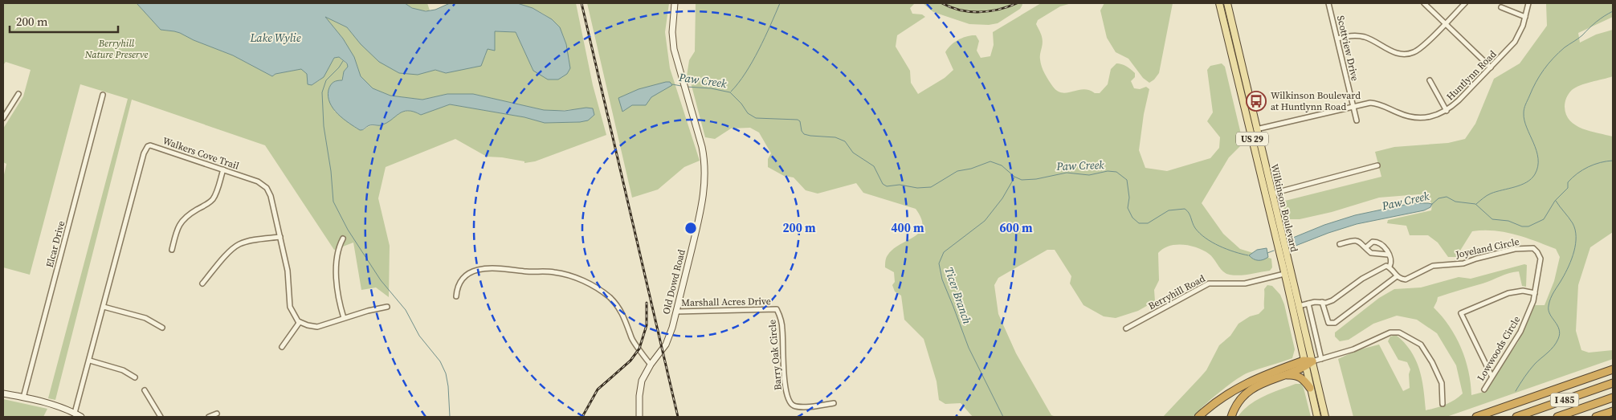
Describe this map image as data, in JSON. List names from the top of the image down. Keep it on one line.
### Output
{"streets":{"highway":["I 485"],"main road":["US 29","Wilkinson Boulevard"],"street":["Scottview Drive","Huntlynn Road","Walkers Cove Trail","Elcar Drive","Joyeland Circle","Old Dowd Road","Berryhill Road","Marshall Acres Drive","Lowwoods Circle","Barry Oak Circle"]},"crossings":[["Scottview Drive","Huntlynn Road"],["Huntlynn Road","Wilkinson Boulevard"],["Wilkinson Boulevard","Berryhill Road"],["Joyeland Circle","Lowwoods Circle"],["Old Dowd Road","Marshall Acres Drive"],["Marshall Acres Drive","Barry Oak Circle"]],"water":["Lake Wylie","Paw Creek","Ticer Branch"],"parks":["Berryhill Nature Preserve"],"places":{"bus stop":["Wilkinson Boulevard at Huntlynn Road"]},"scale_bar":"200 m","rings":["200 m","400 m","600 m"]}
